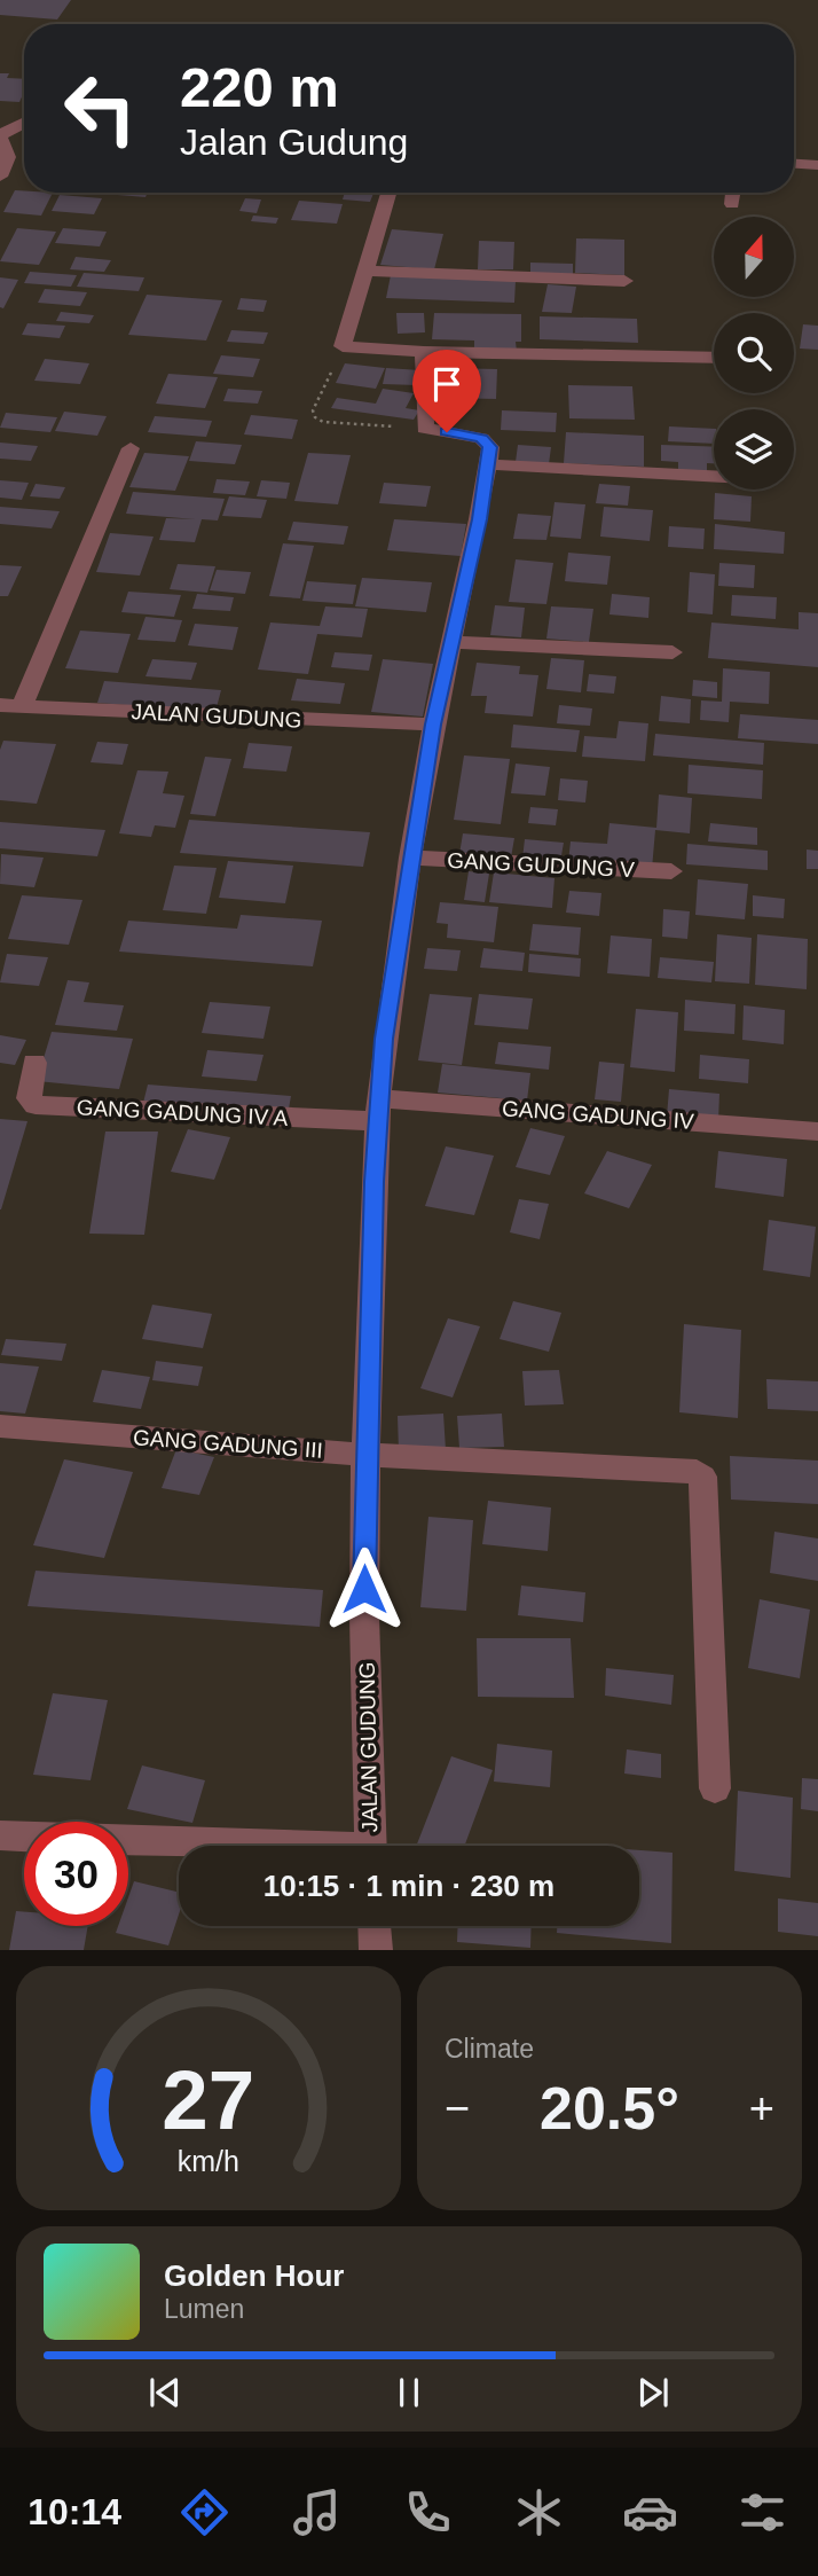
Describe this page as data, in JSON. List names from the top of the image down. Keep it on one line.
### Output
{"streets":{"street":["JALAN GUDUNG","GANG GUDUNG V","GANG GADUNG IV A","GANG GADUNG IV","GANG GADUNG III"]},"crossings":[["JALAN GUDUNG","GANG GUDUNG V"],["JALAN GUDUNG","GANG GADUNG IV A"],["JALAN GUDUNG","GANG GADUNG IV"],["JALAN GUDUNG","GANG GADUNG III"],["GANG GADUNG IV A","GANG GADUNG IV"]],"north":"top","page":{"turn":["220 m","Jalan Gudung"],"limit":"30","trip":"10:15 · 1 min · 230 m","tile":"Climate","heat":["−","20.5°","+"],"song":["Golden Hour","Lumen"],"tabs":"10:14","gauge":["27","km/h"]}}
